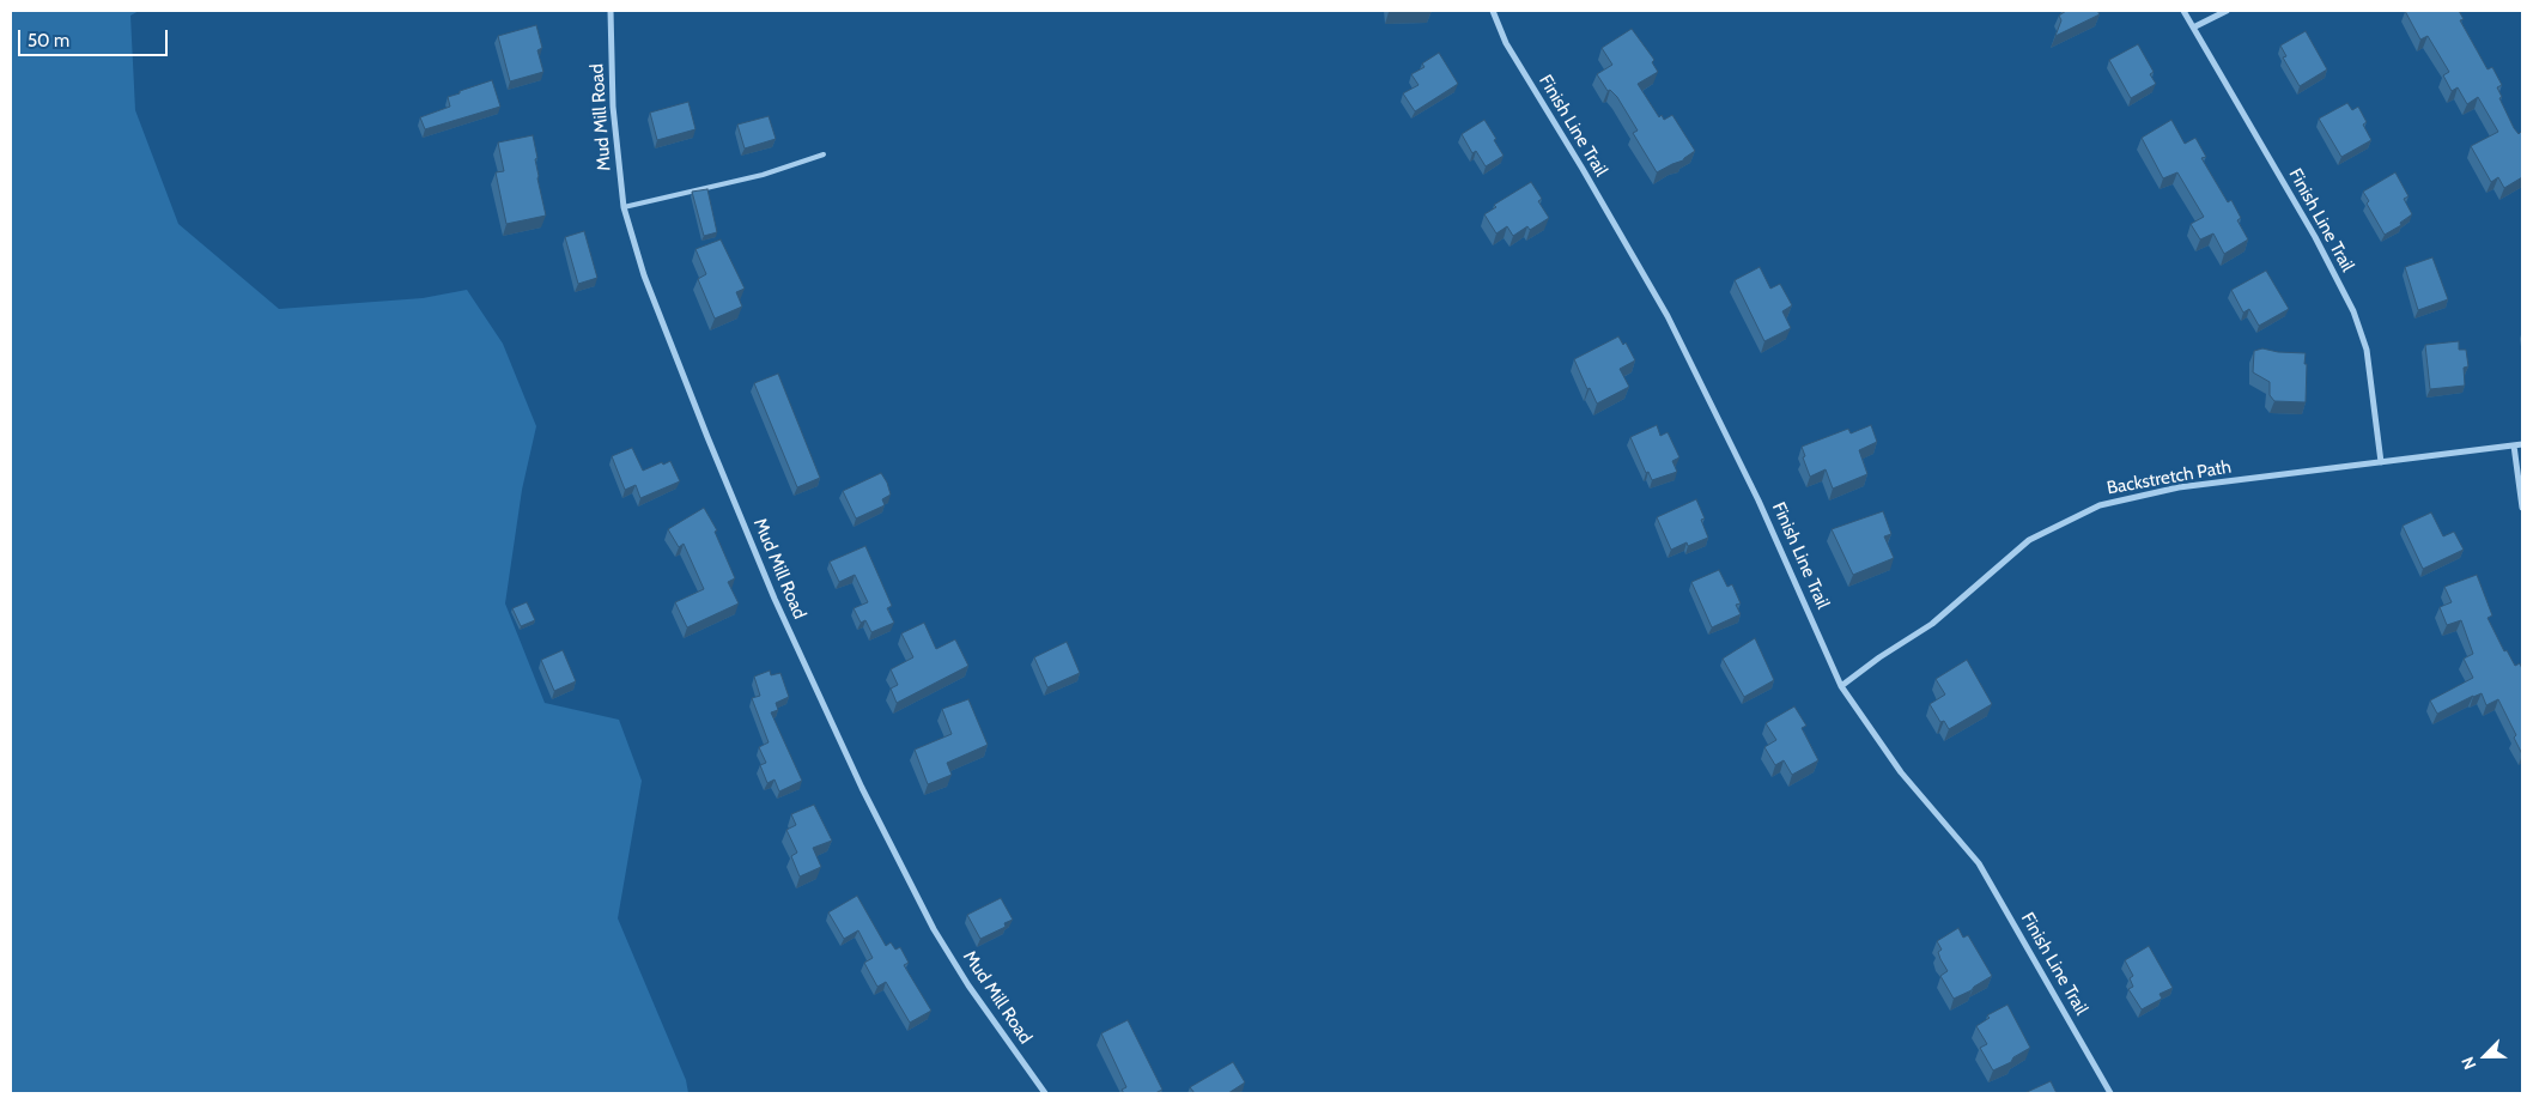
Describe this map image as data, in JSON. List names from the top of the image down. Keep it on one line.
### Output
{"streets":{"street":["Mud Mill Road","Finish Line Trail","Backstretch Path"]},"crossings":[["Finish Line Trail","Backstretch Path"]],"scale_bar":"50 m","north":"bottom left"}
